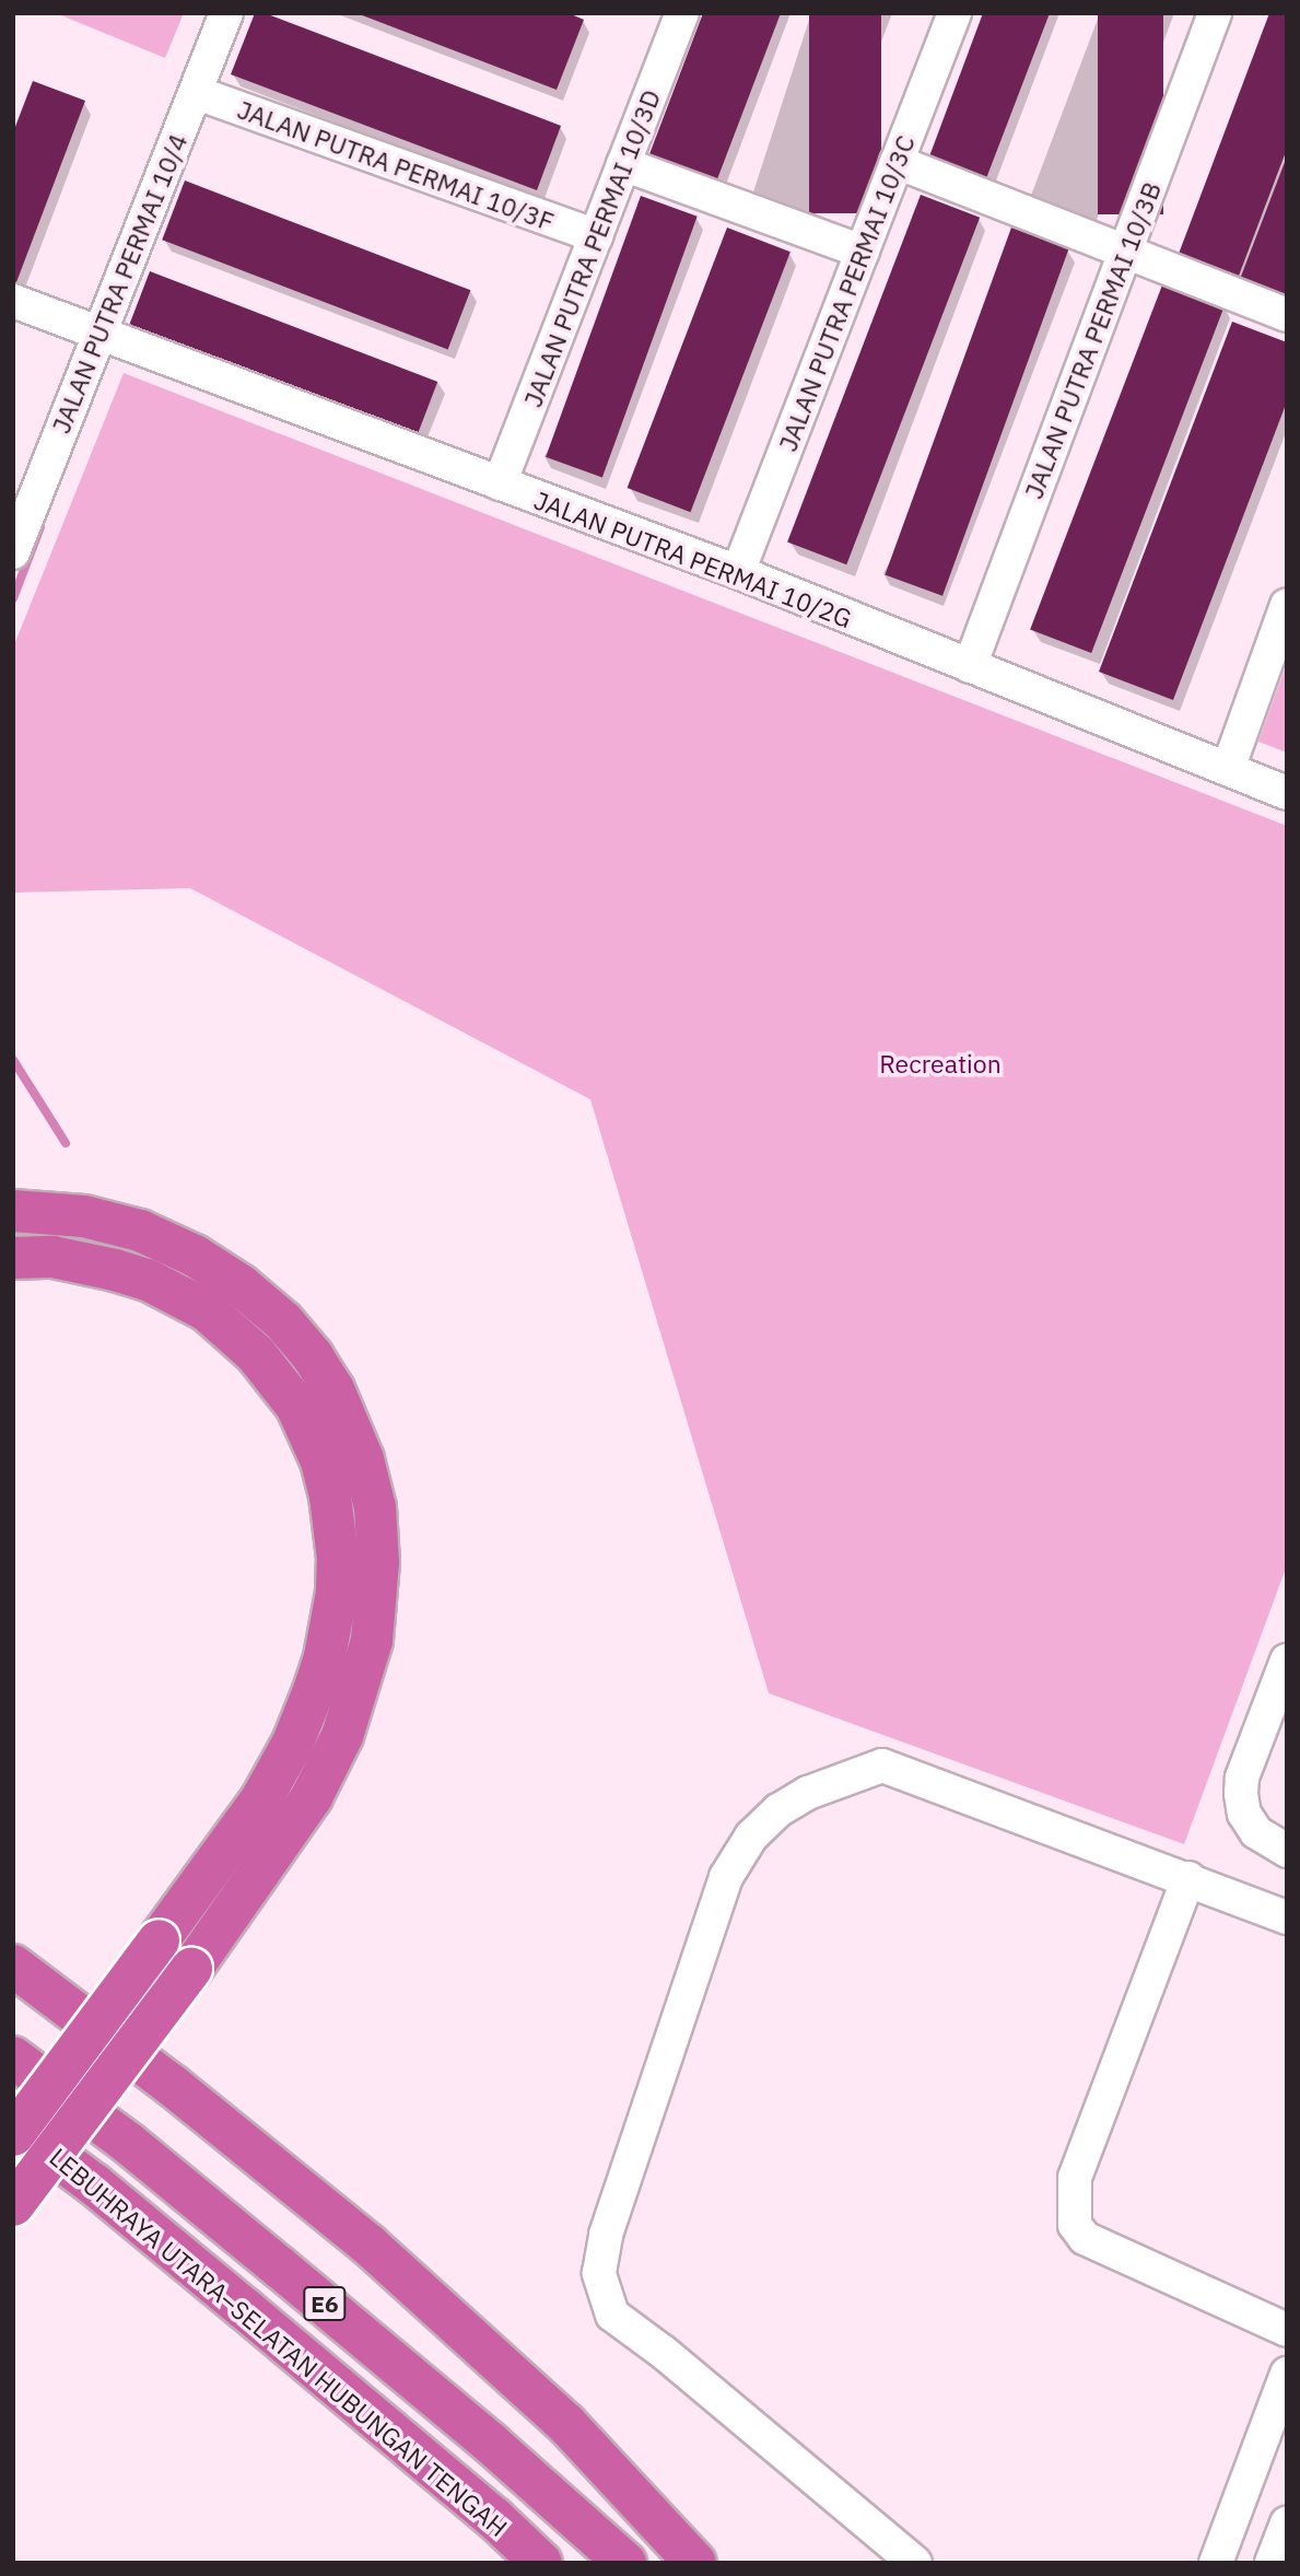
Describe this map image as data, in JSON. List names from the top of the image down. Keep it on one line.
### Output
{"streets":{"highway":["E6","LEBUHRAYA UTARA–SELATAN HUBUNGAN TENGAH"],"street":["JALAN PUTRA PERMAI 10/3F","JALAN PUTRA PERMAI 10/3D","JALAN PUTRA PERMAI 10/4","JALAN PUTRA PERMAI 10/3C","JALAN PUTRA PERMAI 10/3B","JALAN PUTRA PERMAI 10/2G"]},"crossings":[["JALAN PUTRA PERMAI 10/3F","JALAN PUTRA PERMAI 10/3D"],["JALAN PUTRA PERMAI 10/3F","JALAN PUTRA PERMAI 10/4"],["JALAN PUTRA PERMAI 10/3D","JALAN PUTRA PERMAI 10/2G"],["JALAN PUTRA PERMAI 10/4","JALAN PUTRA PERMAI 10/2G"],["JALAN PUTRA PERMAI 10/3C","JALAN PUTRA PERMAI 10/2G"],["JALAN PUTRA PERMAI 10/3B","JALAN PUTRA PERMAI 10/2G"]],"parks":["Recreation"]}
